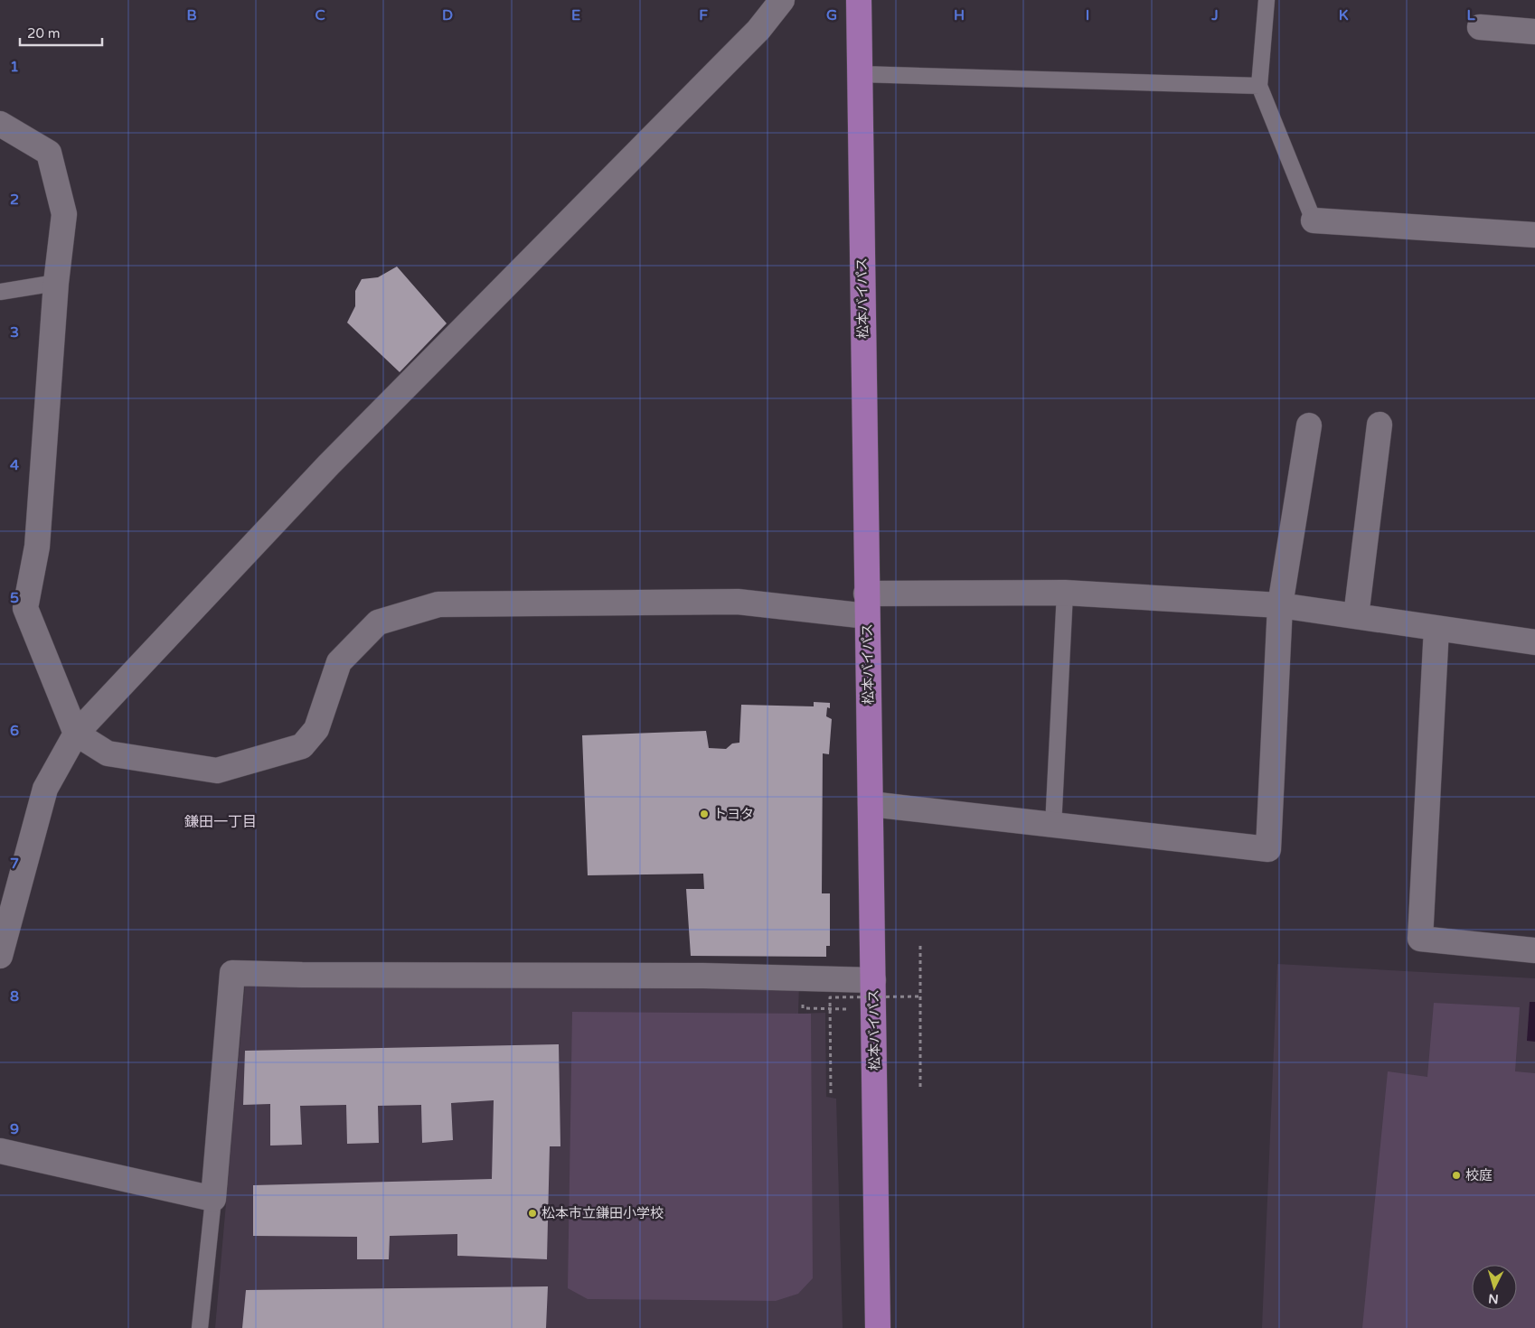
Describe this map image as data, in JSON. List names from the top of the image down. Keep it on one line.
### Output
{"streets":{"highway":["松本バイパス"]},"districts":["鎌田一丁目"],"places":["トヨタ","校庭","松本市立鎌田小学校"],"scale_bar":"20 m","north":"bottom","grid":{"columns":["B","C","D","E","F","G","H","I","J","K","L"],"rows":["1","2","3","4","5","6","7","8","9"]}}
